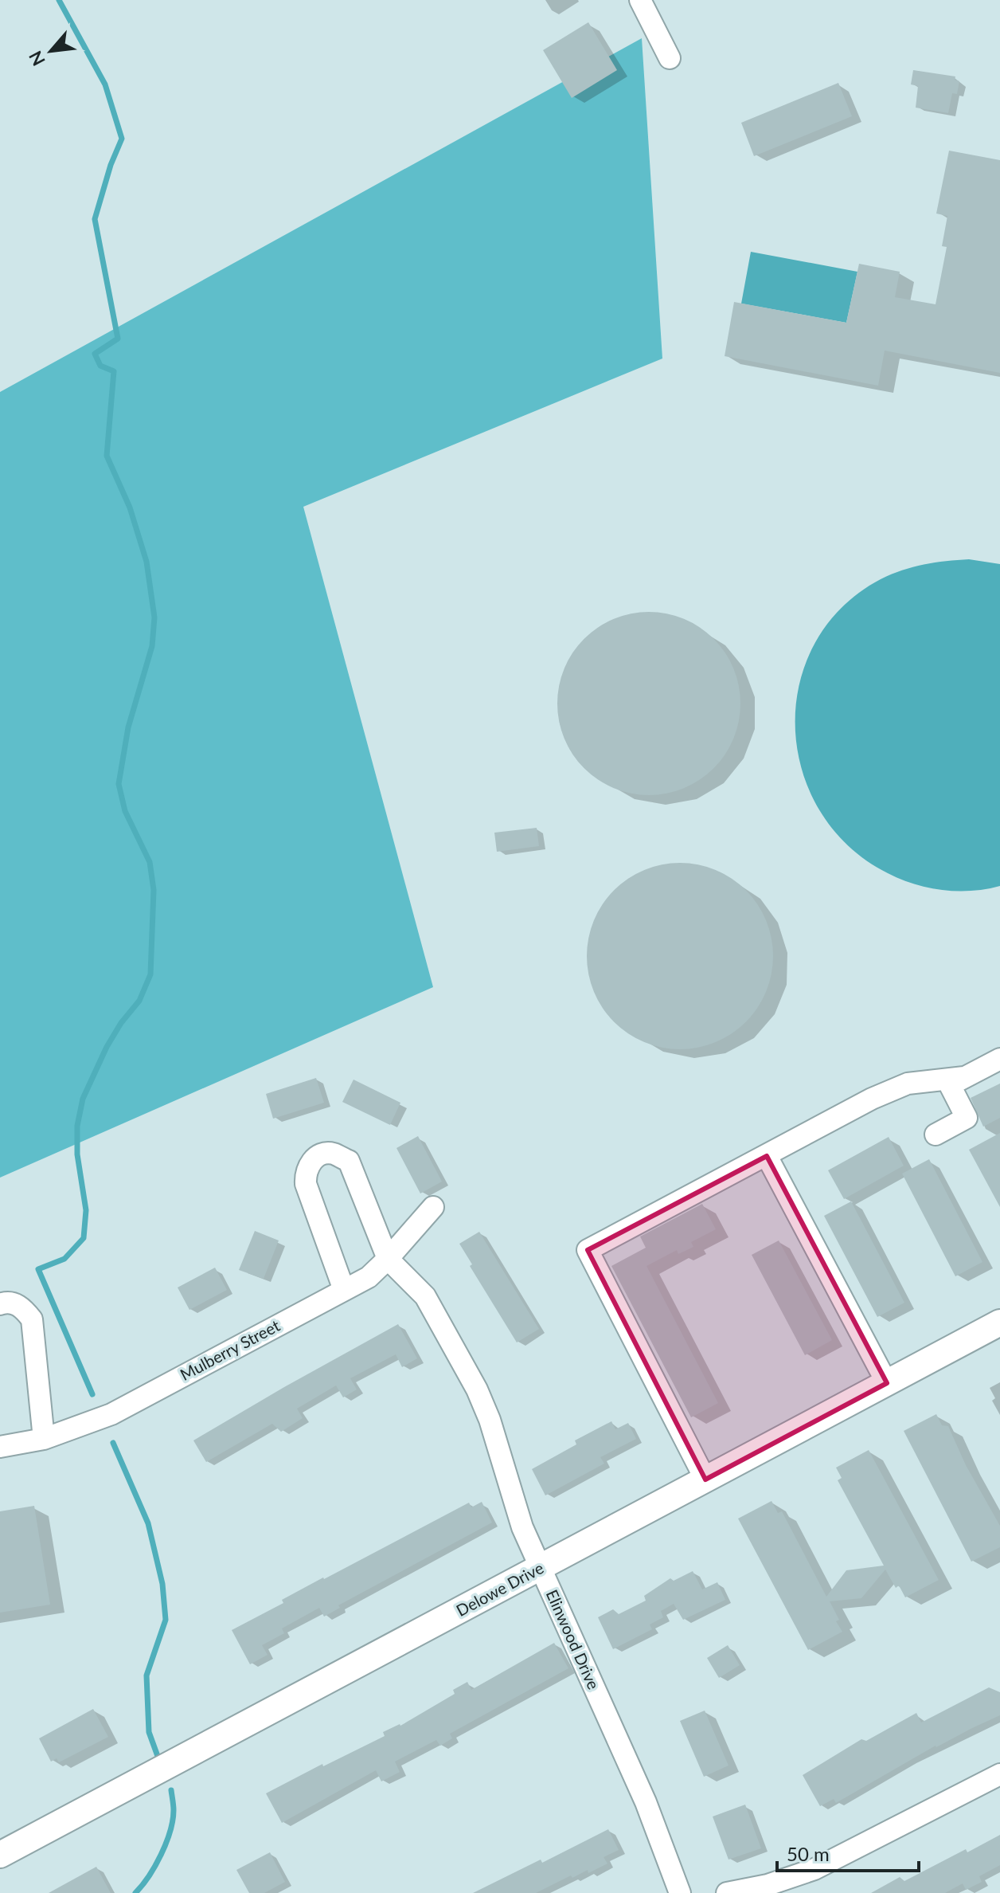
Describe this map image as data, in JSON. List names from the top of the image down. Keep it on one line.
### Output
{"streets":{"street":["Mulberry Street","Delowe Drive","Elinwood Drive"]},"crossings":[["Mulberry Street","Elinwood Drive"],["Delowe Drive","Elinwood Drive"]],"scale_bar":"50 m","north":"bottom left"}
